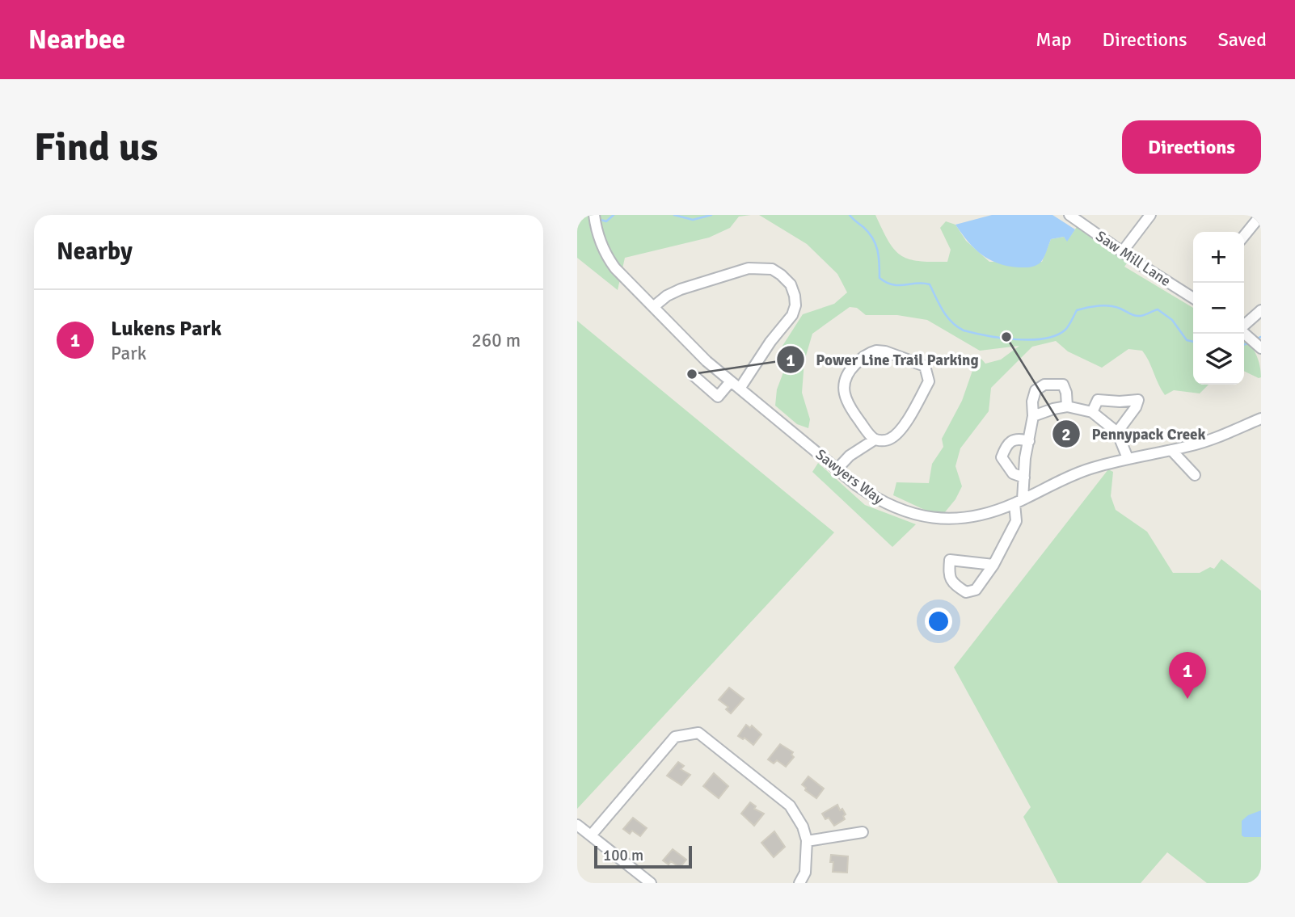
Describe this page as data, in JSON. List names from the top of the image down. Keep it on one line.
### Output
{"streets":{"street":["Saw Mill Lane","Sawyers Way"]},"places":["Pennypack Creek","Power Line Trail Parking"],"scale_bar":"100 m","page":{"header":"Nearbee","nav":["Map","Directions","Saved"],"buttons":"Directions","title":"Find us","heading":"Nearby","map_buttons":["+","−"],"list":[{"mark":"1","name":"Lukens Park","note":"Park","value":"260 m"}],"pins":"1","scale":"100 m"}}
